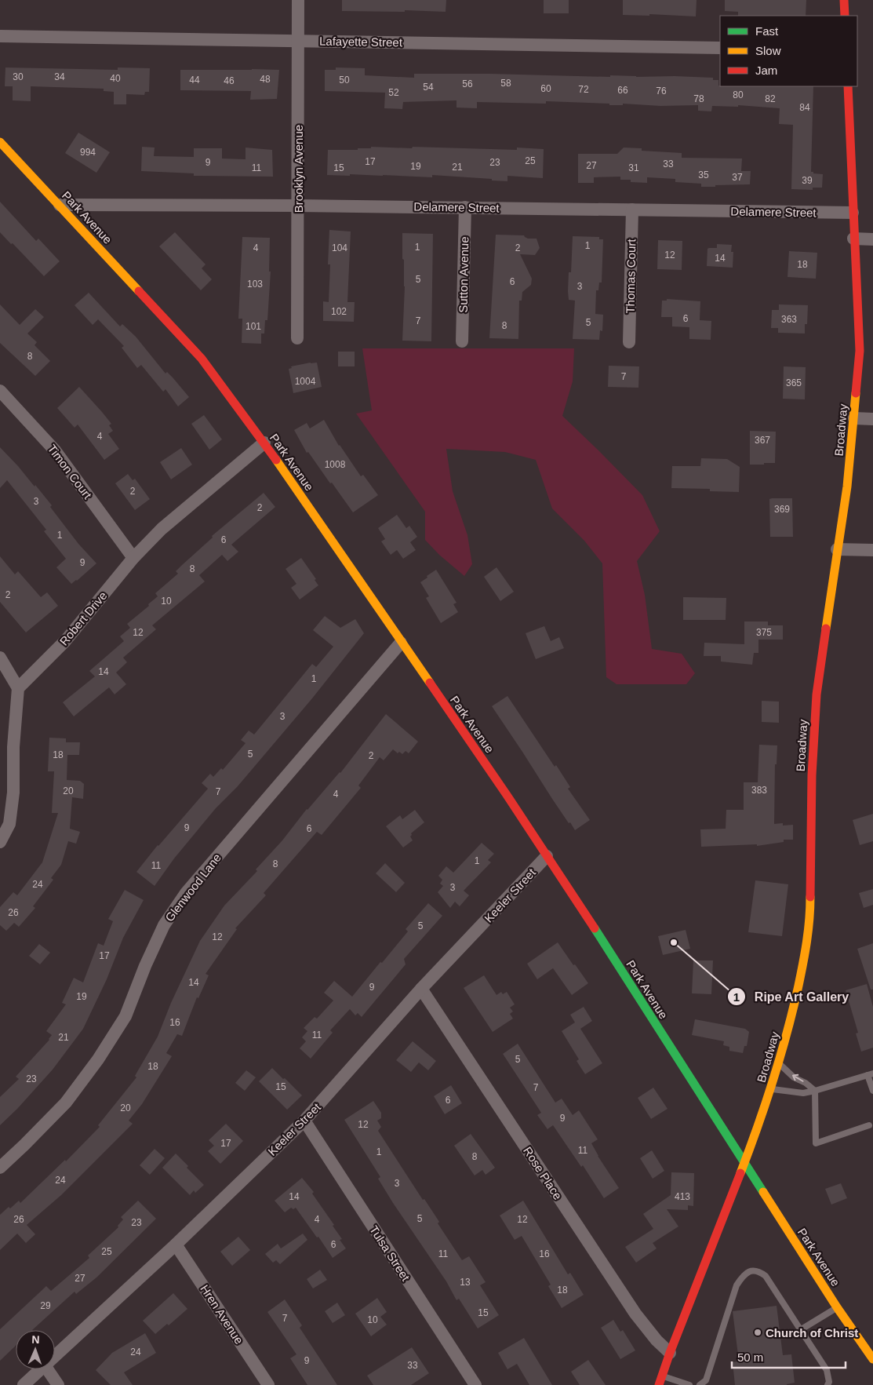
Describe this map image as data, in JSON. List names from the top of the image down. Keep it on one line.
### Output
{"streets":{"main road":["Park Avenue","Broadway"],"street":["Lafayette Street","Brooklyn Avenue","Delamere Street","Sutton Avenue","Thomas Court","Timon Court","Robert Drive","Glenwood Lane","Keeler Street","Rose Place","Tulsa Street","Hren Avenue"]},"crossings":[["Lafayette Street","Brooklyn Avenue"],["Brooklyn Avenue","Delamere Street"],["Delamere Street","Park Avenue"],["Delamere Street","Sutton Avenue"],["Delamere Street","Thomas Court"],["Delamere Street","Broadway"],["Park Avenue","Broadway"],["Park Avenue","Robert Drive"],["Park Avenue","Glenwood Lane"],["Park Avenue","Keeler Street"],["Broadway","Rose Place"],["Timon Court","Robert Drive"],["Keeler Street","Rose Place"],["Keeler Street","Tulsa Street"],["Keeler Street","Hren Avenue"]],"places":["Ripe Art Gallery","Church of Christ"],"house_numbers":["30","34","40","48","44","50","46","58","56","54","60","72","66","76","52","80","78","82","84","994","25","17","9","23","33","27","19","21","11","15","31","35","37","39","1","1","4","104","2","12","14","18","5","6","103","3","102","6","363","7","5","8","101","8","7","1004","365","4","367","1008","2","3","2","369","1","6","9","8","2","10","12","375","14","1","3","5","18","2","383","20","7","4","9","6","1","8","11","24","3","26","5","12","17","14","9","19","16","11","21","5","18","23","15","7","6","20","9","12","17","11","1","8","24","3","14","413","5","26","4","12","23","6","25","11","16","27","13","18","29","15","7","10","24","9","33"],"legend":["Fast","Slow","Jam"],"scale_bar":"50 m","north":"top"}
